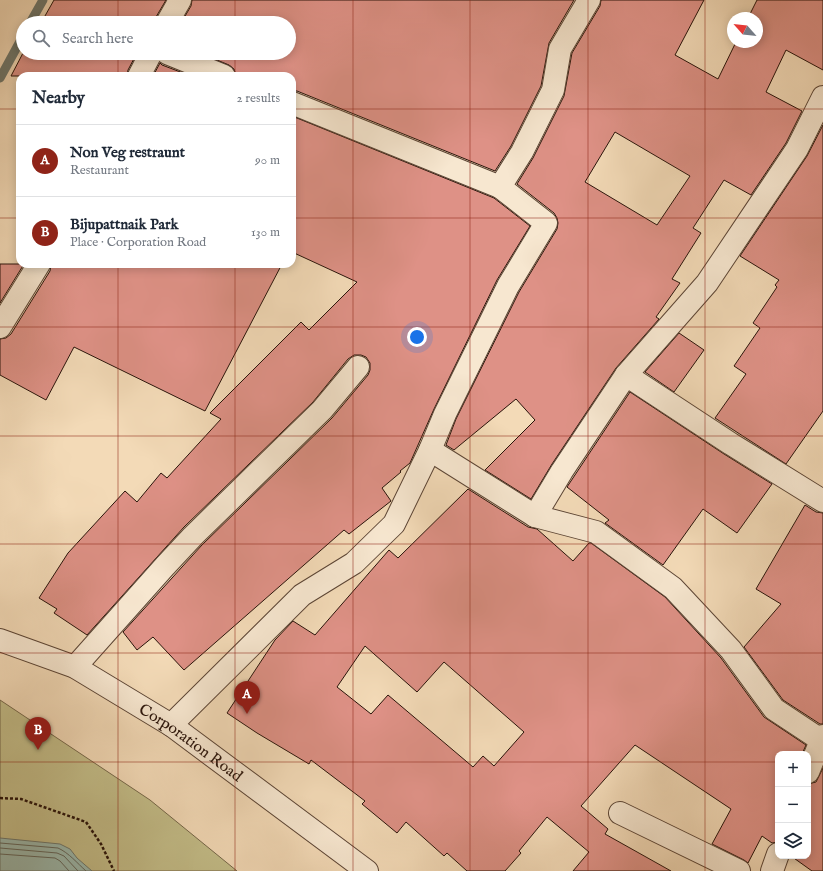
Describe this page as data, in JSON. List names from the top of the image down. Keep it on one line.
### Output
{"streets":{"street":["Corporation Road"]},"north":"top left","page":{"search":"Search here","heading":["Nearby","2 results"],"list":[{"mark":"A","name":"Non Veg restraunt","note":"Restaurant","value":"90 m"},{"mark":"B","name":"Bijupattnaik Park","note":"Place · Corporation Road","value":"130 m"}],"pins":["A","B"],"map_buttons":["+","−"]}}
